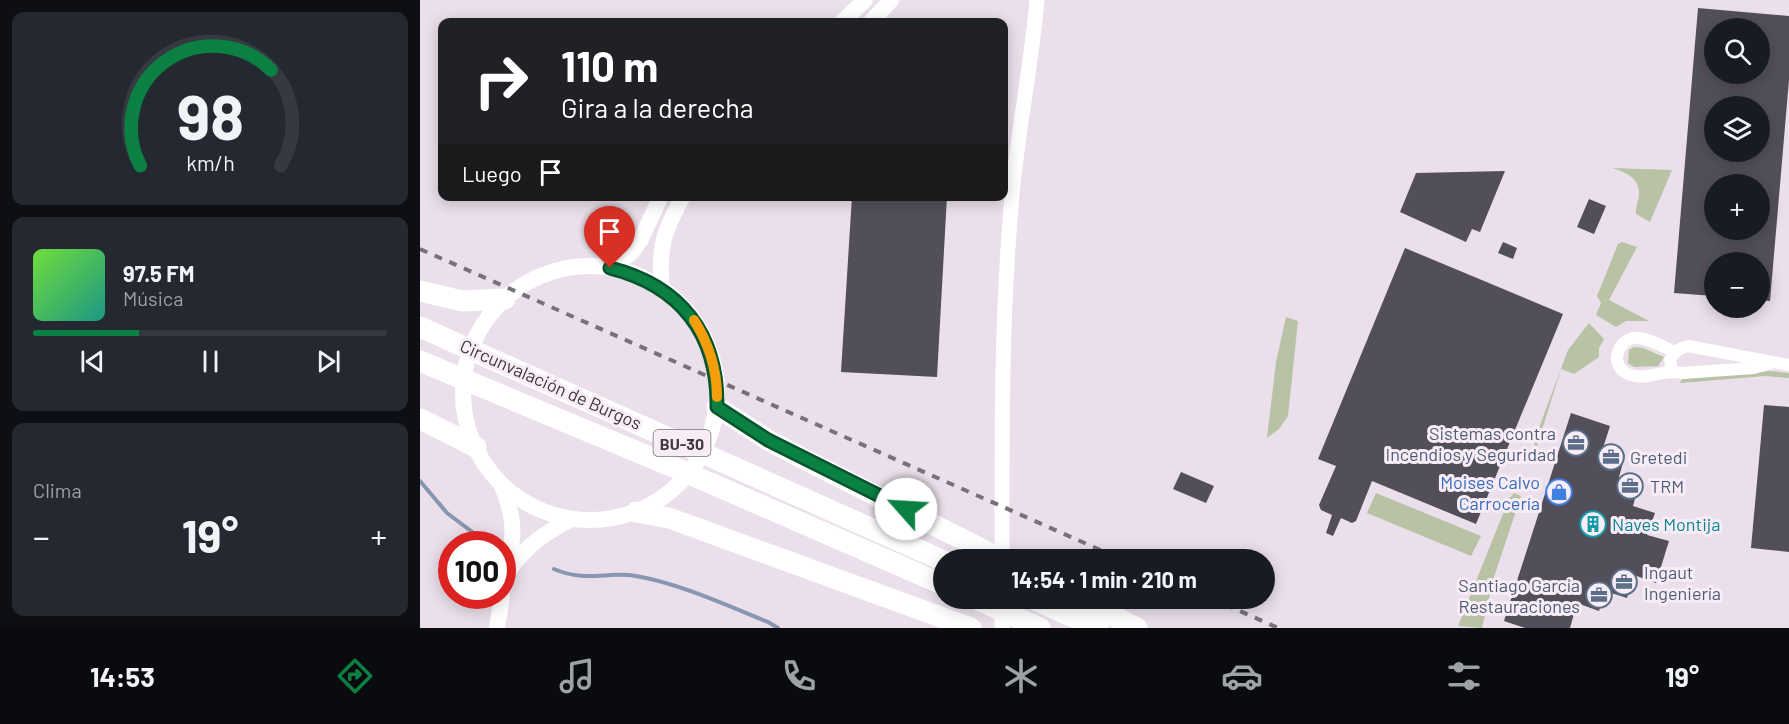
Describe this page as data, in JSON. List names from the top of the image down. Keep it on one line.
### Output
{"streets":{"highway":["Circunvalación de Burgos","BU-30"]},"places":{"office":["Sistemas contra Incendios y Seguridad","Gretedi","TRM","Ingaut Ingeniería","Santiago García Restauraciones"],"shop":["Moises Calvo Carrocería"],"building":["Naves Montija"]},"page":{"map_buttons":["+","−"],"turn":["110 m","Gira a la derecha"],"then":"Luego","song":["97.5 FM","Música"],"tile":"Clima","heat":["−","19°","+"],"limit":"100","trip":"14:54 · 1 min · 210 m","tabs":["14:53","19°"],"gauge":["98","km/h"]}}
